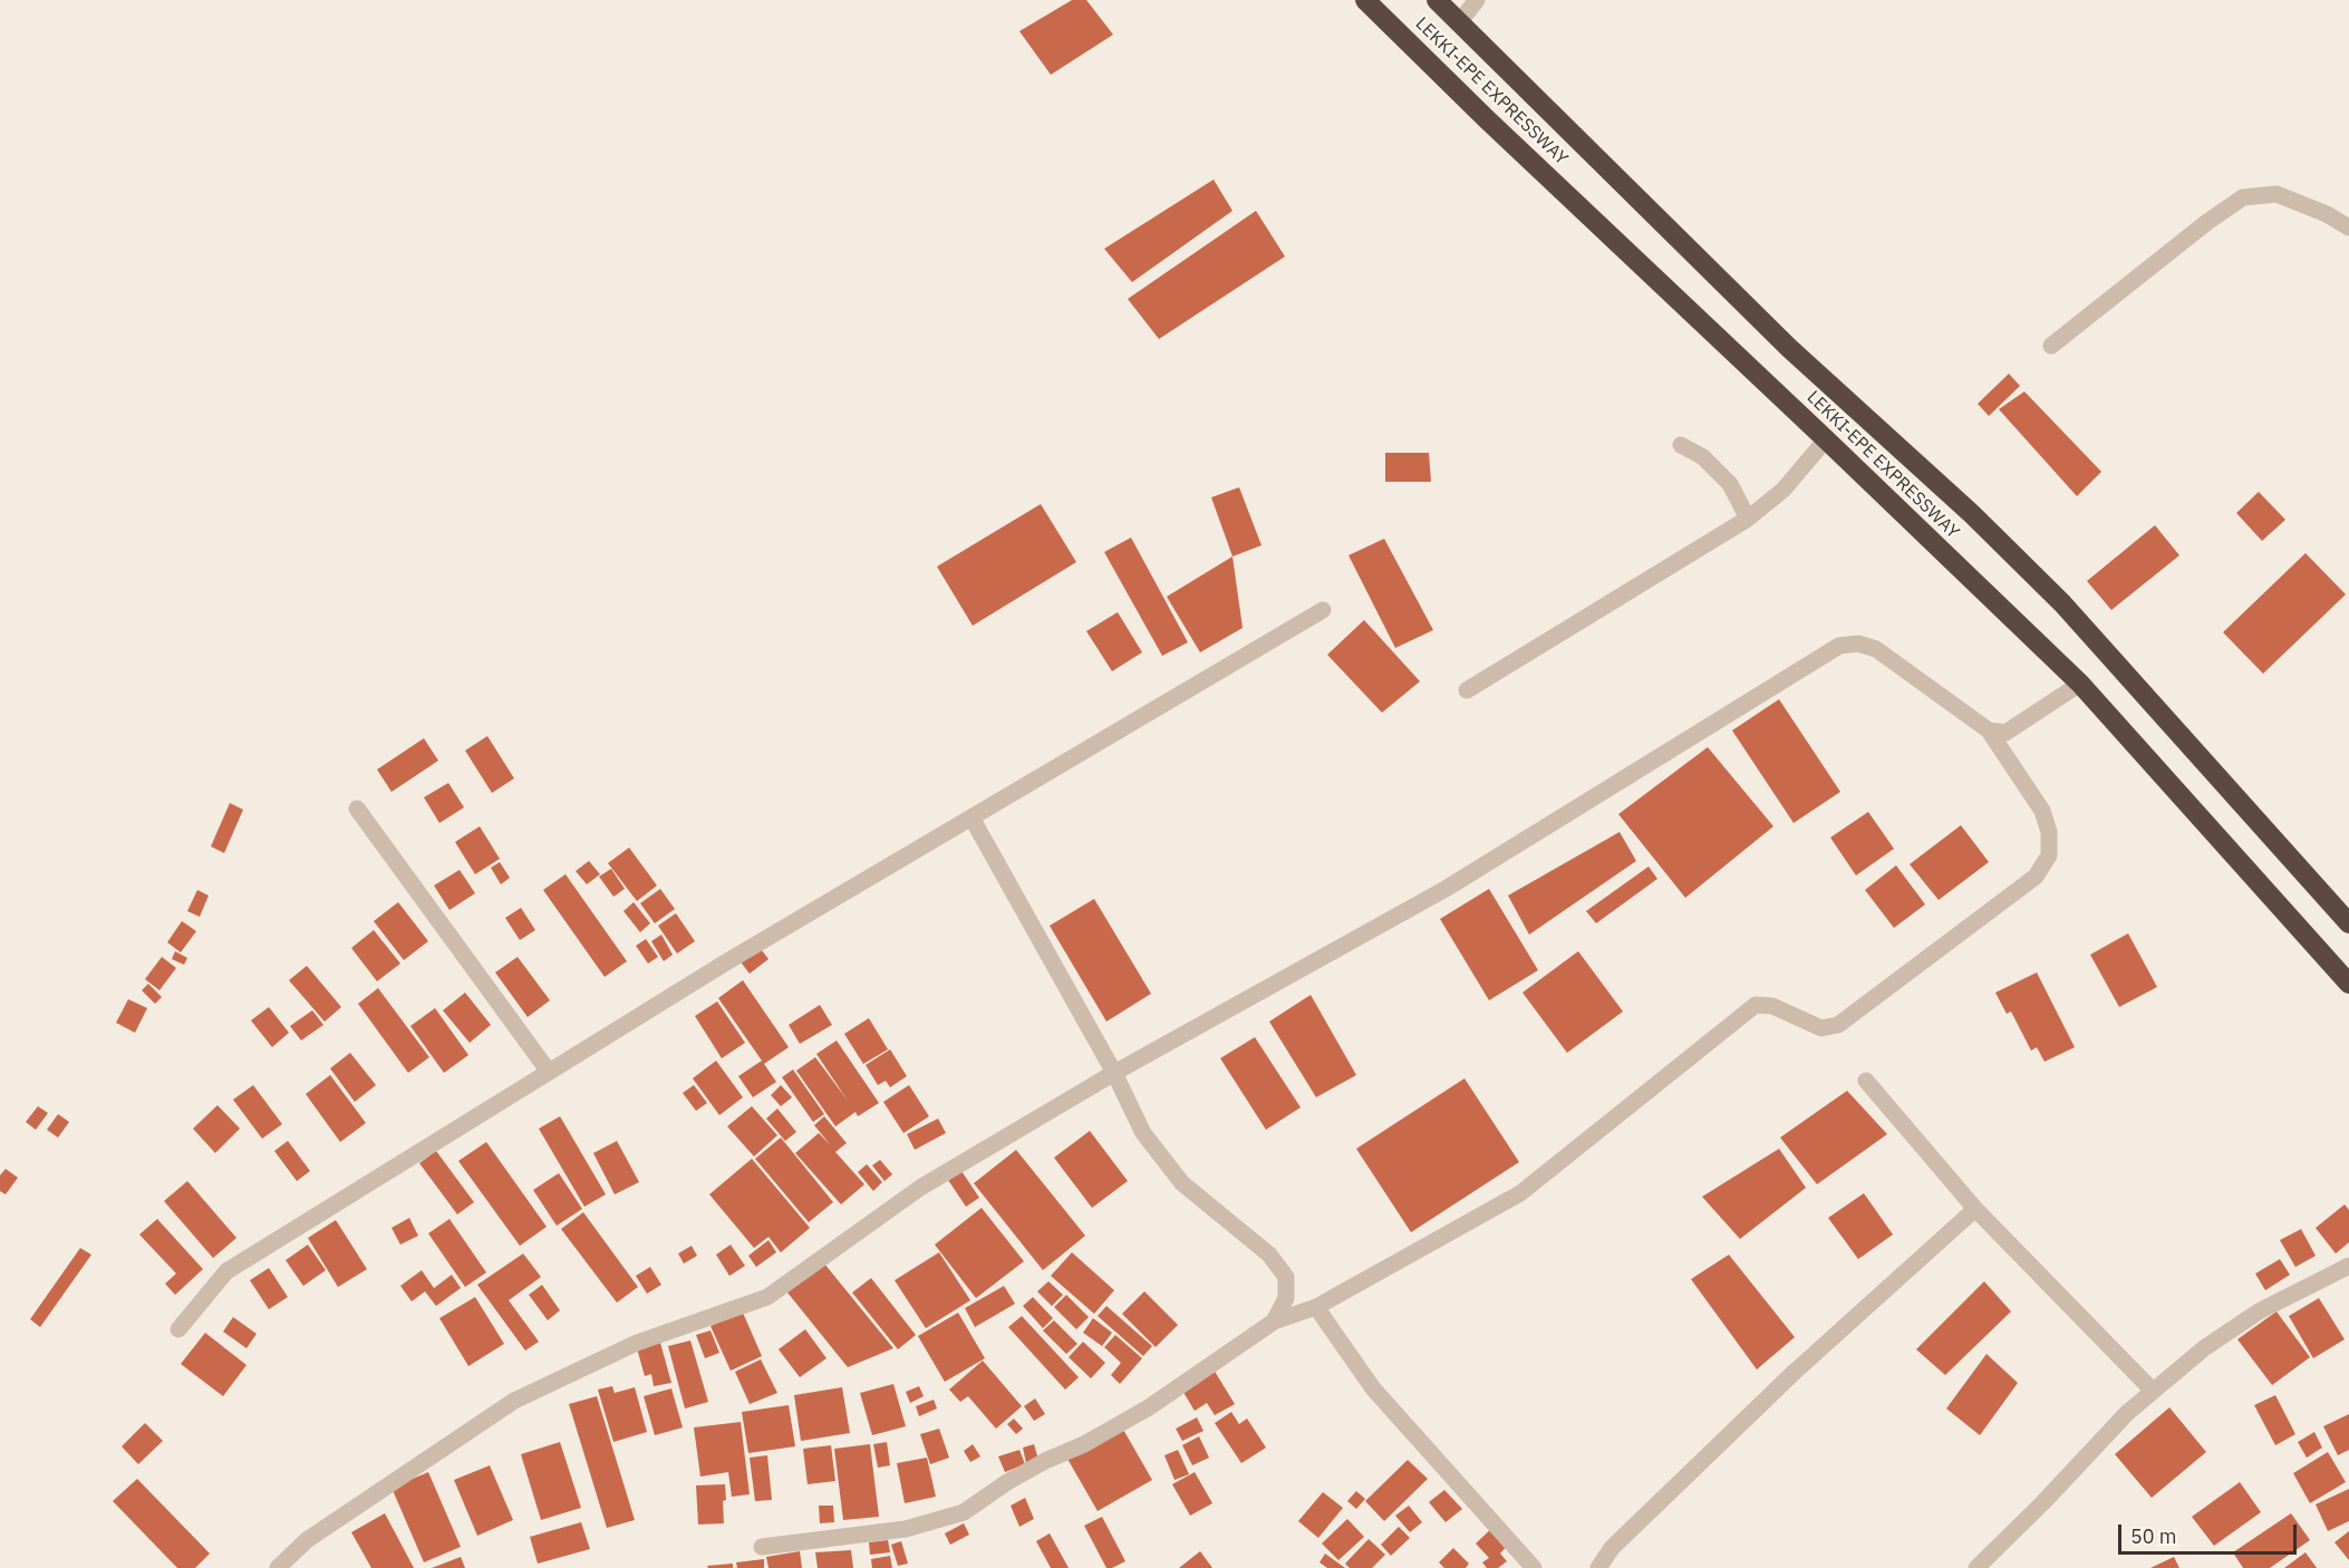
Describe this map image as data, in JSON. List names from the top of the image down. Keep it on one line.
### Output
{"streets":{"highway":["LEKKI-EPE EXPRESSWAY"]},"scale_bar":"50 m"}
